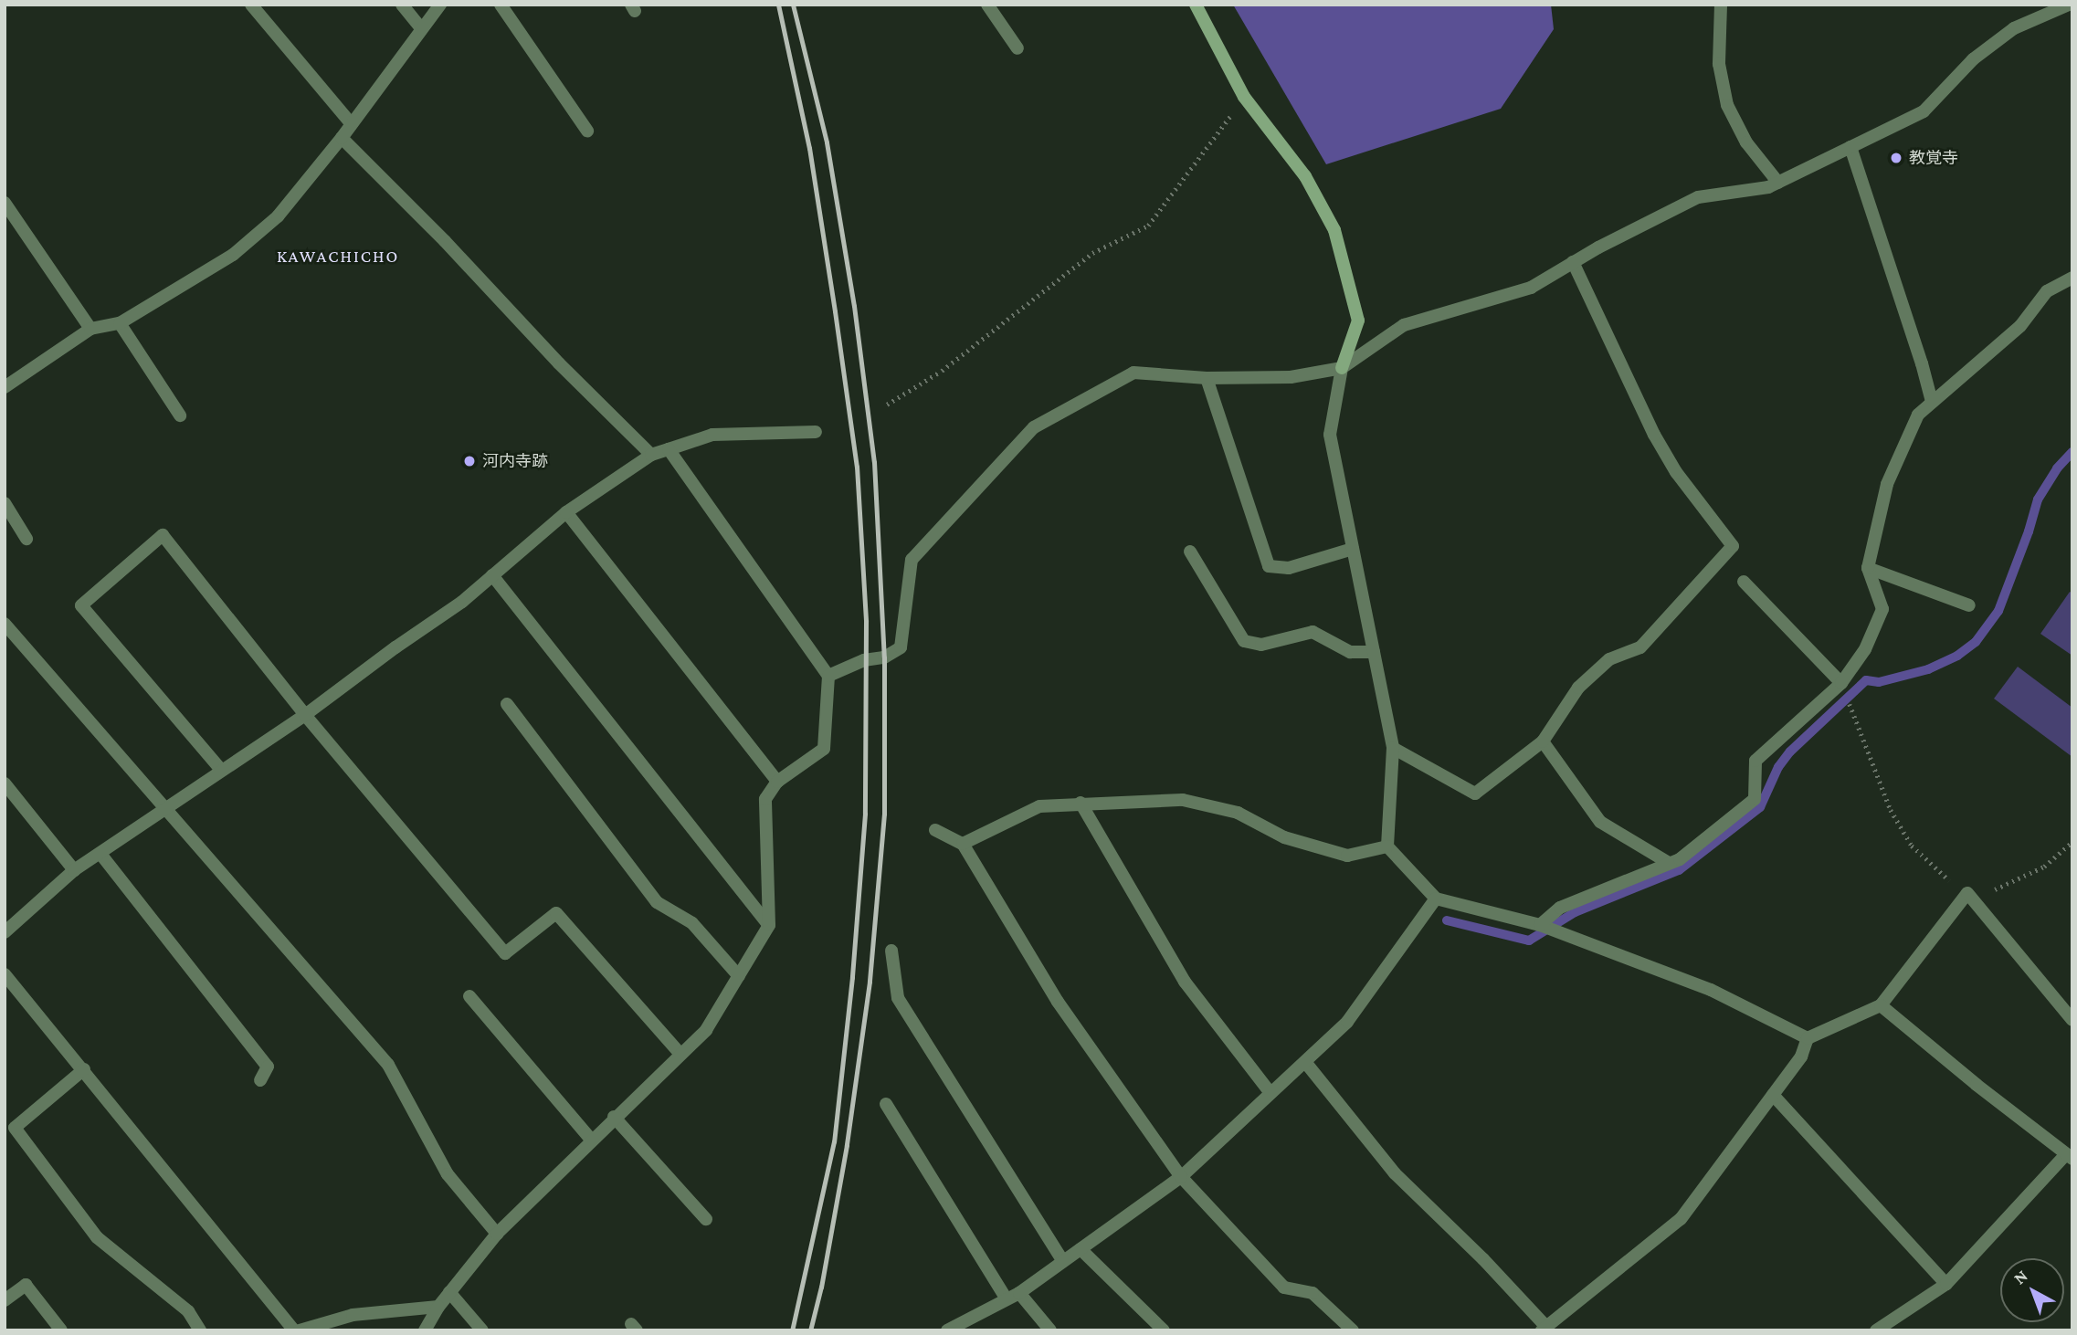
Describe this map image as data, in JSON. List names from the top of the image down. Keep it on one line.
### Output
{"districts":["KAWACHICHO"],"places":["教覚寺","河内寺跡"],"north":"top left"}
